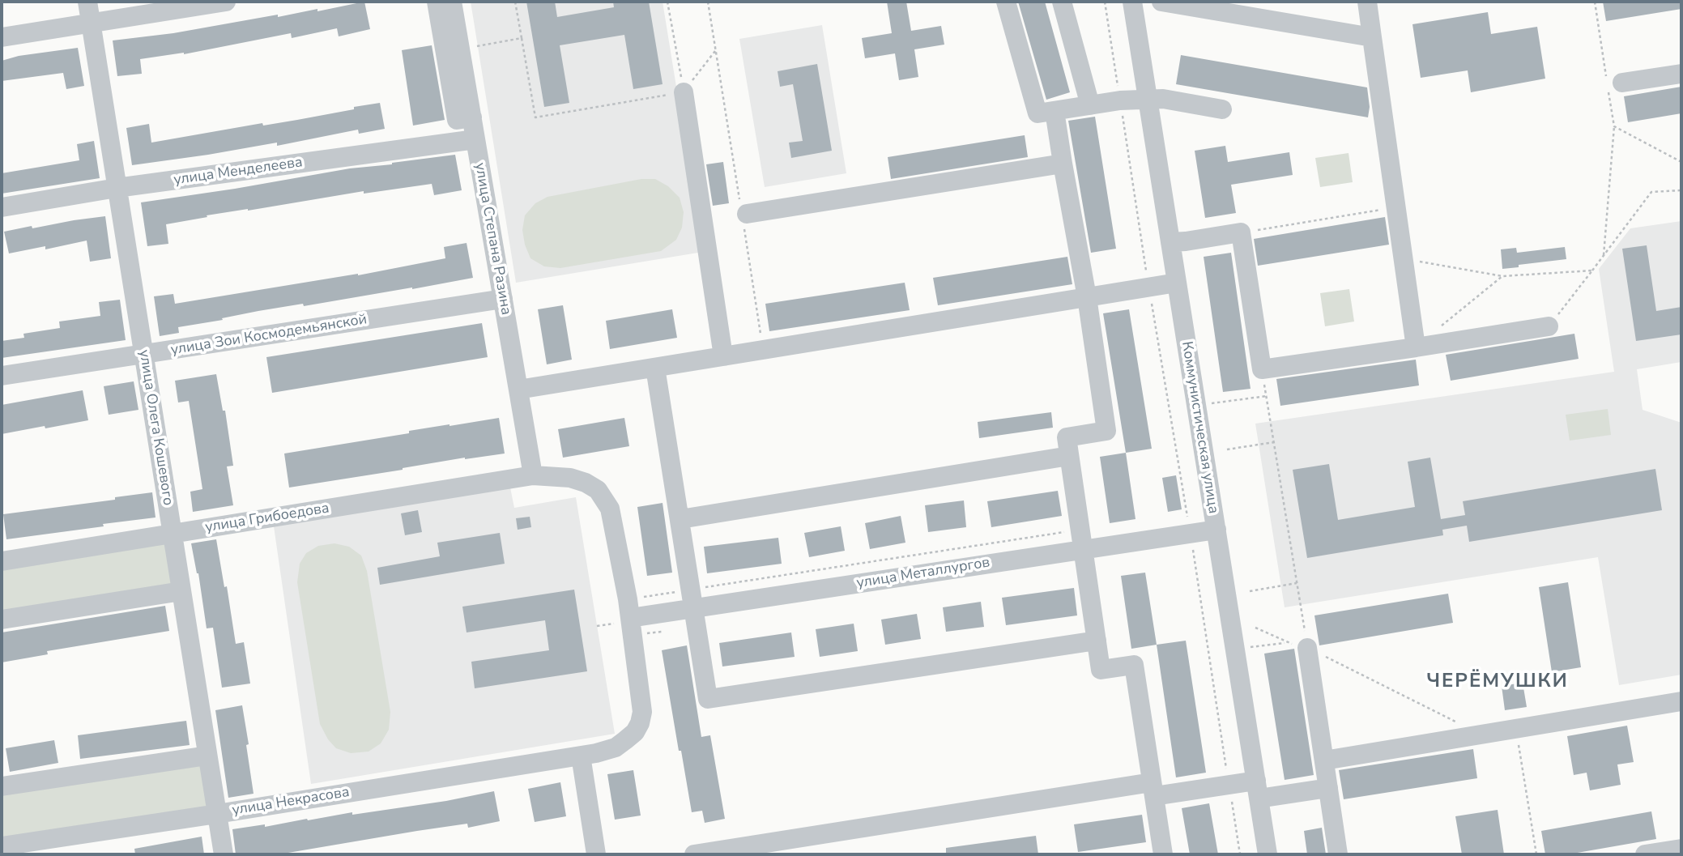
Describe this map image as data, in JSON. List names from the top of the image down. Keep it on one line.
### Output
{"streets":{"street":["улица Менделеева","улица Степана Разина","улица Зои Космодемьянской","улица Олега Кошевого","Коммунистическая улица","улица Грибоедова","улица Металлургов","улица Некрасова"]},"crossings":[["улица Менделеева","улица Степана Разина"],["улица Менделеева","улица Олега Кошевого"],["улица Степана Разина","улица Зои Космодемьянской"],["улица Степана Разина","улица Грибоедова"],["улица Зои Космодемьянской","улица Олега Кошевого"],["улица Олега Кошевого","улица Грибоедова"],["улица Олега Кошевого","улица Некрасова"],["Коммунистическая улица","улица Металлургов"],["улица Грибоедова","улица Металлургов"],["улица Грибоедова","улица Некрасова"],["улица Металлургов","улица Некрасова"]],"districts":["ЧЕРЁМУШКИ"]}
